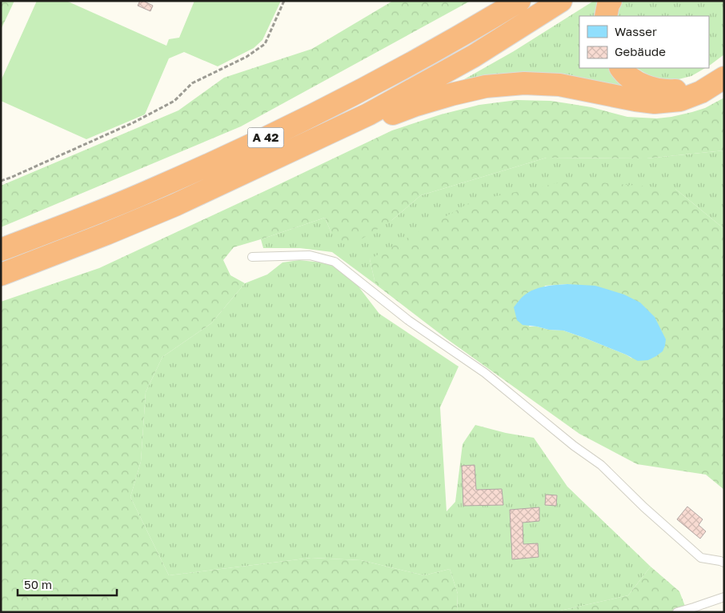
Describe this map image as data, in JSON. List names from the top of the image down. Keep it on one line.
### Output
{"streets":{"highway":["A 42"]},"legend":["Wasser","Gebäude"],"scale_bar":"50 m"}
